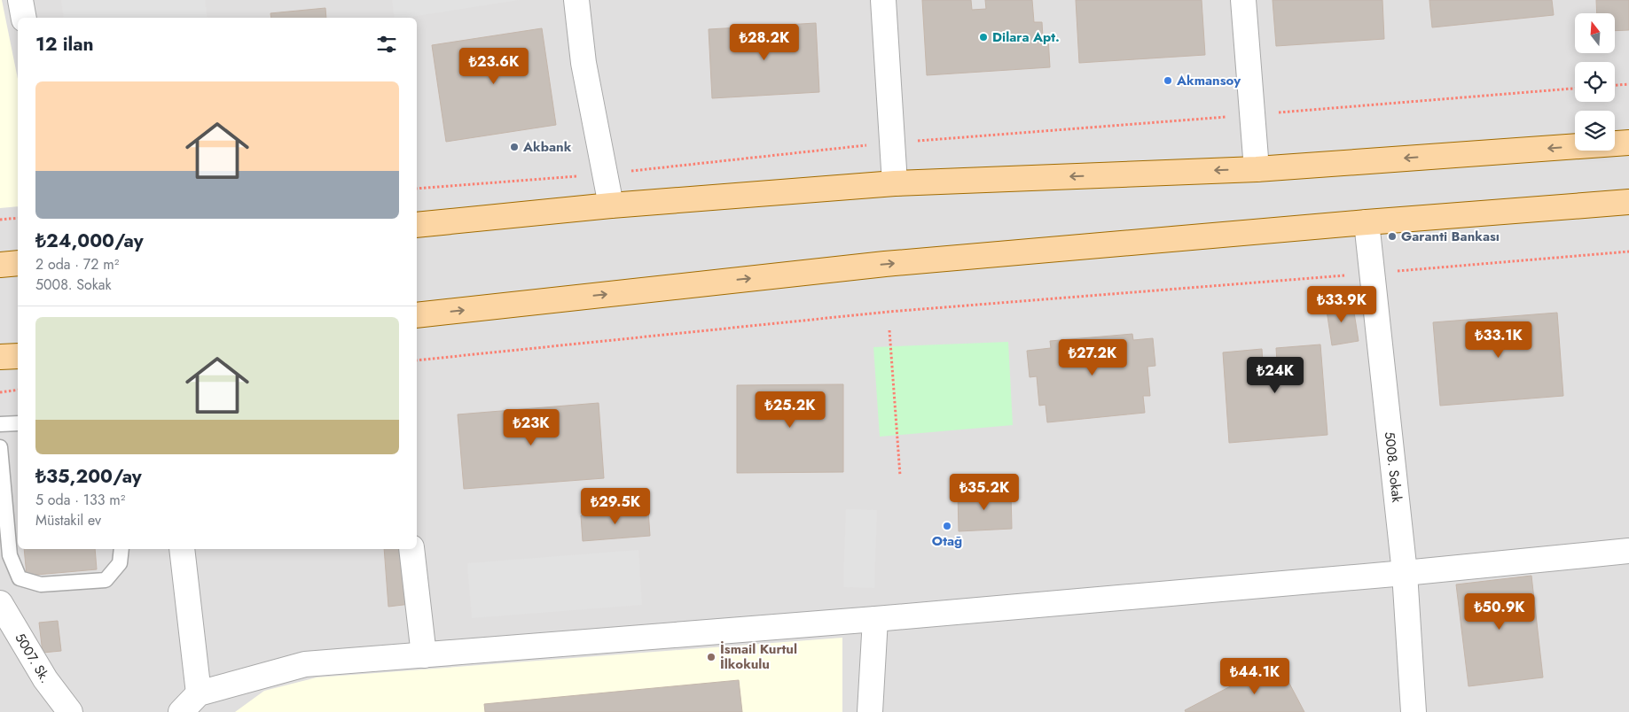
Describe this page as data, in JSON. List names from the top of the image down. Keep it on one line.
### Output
{"streets":{"street":["5008. Sokak","5007. Sk."]},"places":["Dilara Apt.","Akmansoy","Akbank","Garanti Bankası","Otağ","İsmail Kurtul İlkokulu"],"north":"top","page":{"heading":"12 ilan","price":["₺28.2K","₺23.6K","₺33.9K","₺33.1K","₺27.2K","₺24K","₺25.2K","₺23K","₺35.2K","₺29.5K","₺50.9K","₺44.1K"],"list":[{"name":"₺24,000/ay","note":"2 oda · 72 m² · 5008. Sokak"},{"name":"₺35,200/ay","note":"5 oda · 133 m² · Müstakil ev"}]}}
